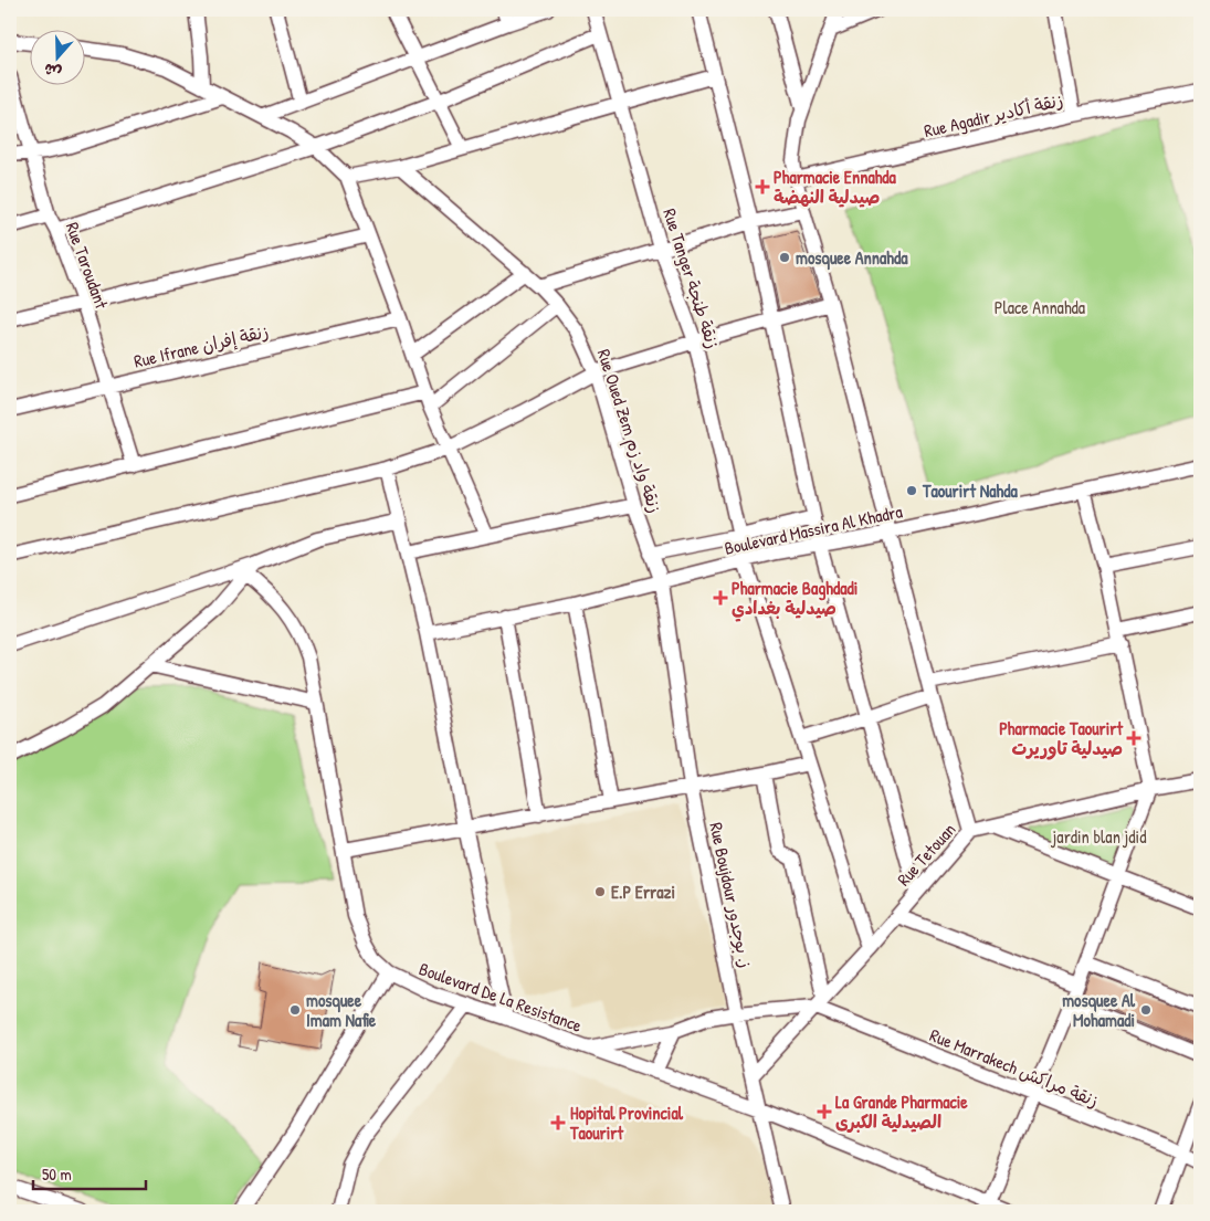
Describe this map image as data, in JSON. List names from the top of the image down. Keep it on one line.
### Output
{"streets":{"street":["Rue Agadir زنقة أكادير","Rue Taroudant","Rue Tanger زنقة طنجة","Rue Ifrane زنقة إفران","Rue Oued Zem زنقة واد زم","Boulevard Massira Al Khadra","Rue Tetouan","Rue Boujdour ز. بوجدور","Boulevard De La Resistance","Rue Marrakech زنقة مراكش"]},"crossings":[["Rue Taroudant","Rue Ifrane زنقة إفران"],["Rue Tanger زنقة طنجة","Boulevard Massira Al Khadra"],["Rue Tanger زنقة طنجة","Rue Tetouan"],["Rue Oued Zem زنقة واد زم","Boulevard Massira Al Khadra"],["Rue Oued Zem زنقة واد زم","Rue Boujdour ز. بوجدور"],["Boulevard Massira Al Khadra","Rue Boujdour ز. بوجدور"],["Rue Tetouan","Rue Boujdour ز. بوجدور"],["Rue Tetouan","Rue Marrakech زنقة مراكش"],["Rue Boujdour ز. بوجدور","Boulevard De La Resistance"]],"parks":["Place Annahda","jardin blan jdid"],"places":{"health":["Pharmacie Ennahda صيدلية النهضة","Pharmacie Baghdadi صيدلية بغدادي","Pharmacie Taourirt صيدلية تاوريرت","La Grande Pharmacie الصيدلية الكبرى","Hopital Provincial Taourirt"],"other":["mosquee Annahda","Taourirt Nahda","E.P Errazi","mosquee Imam Nafie","mosquee Al Mohamadi"]},"scale_bar":"50 m","north":"bottom"}
